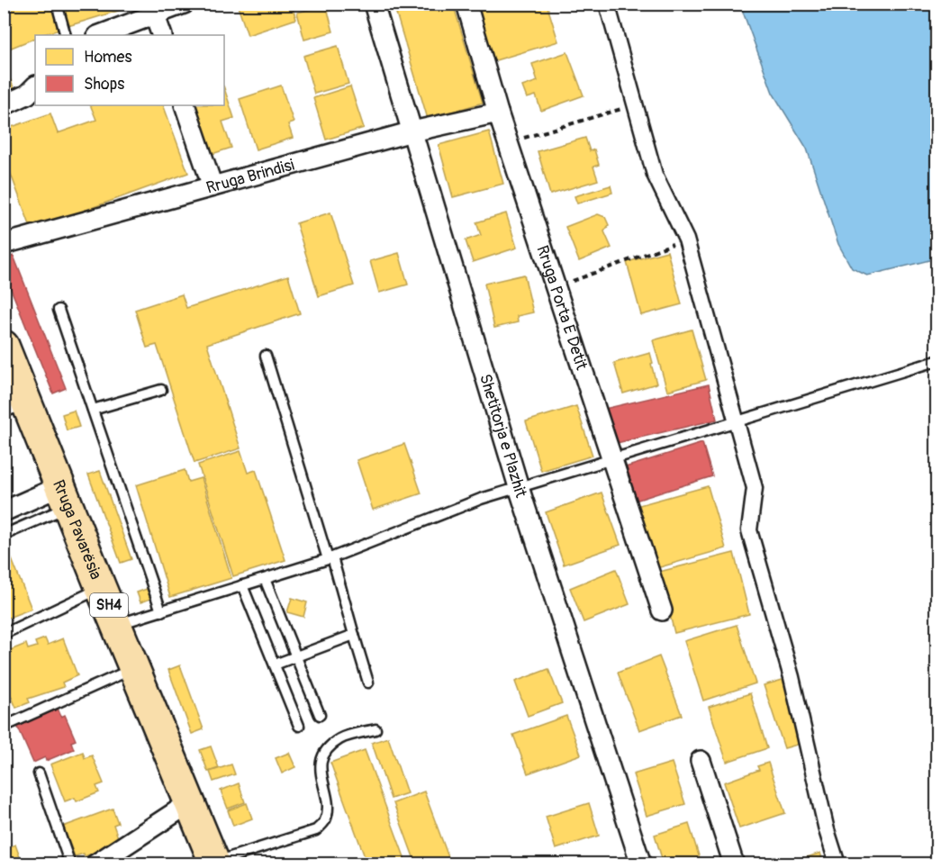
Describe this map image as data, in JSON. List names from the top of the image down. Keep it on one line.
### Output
{"streets":{"main road":["Rruga Pavarësia","SH4"],"street":["Rruga Brindisi","Rruga Porta E Detit","Shetitorja e Plazhit"]},"crossings":[["Rruga Brindisi","Rruga Porta E Detit"],["Rruga Brindisi","Shetitorja e Plazhit"]],"legend":["Homes","Shops"]}
